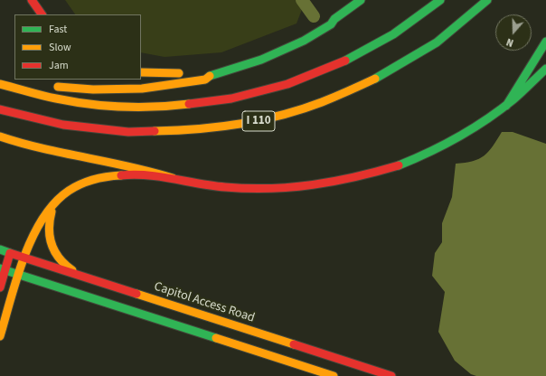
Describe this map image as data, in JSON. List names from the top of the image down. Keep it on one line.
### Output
{"streets":{"main road":["I 110","Capitol Access Road"]},"legend":["Fast","Slow","Jam"],"north":"bottom"}
